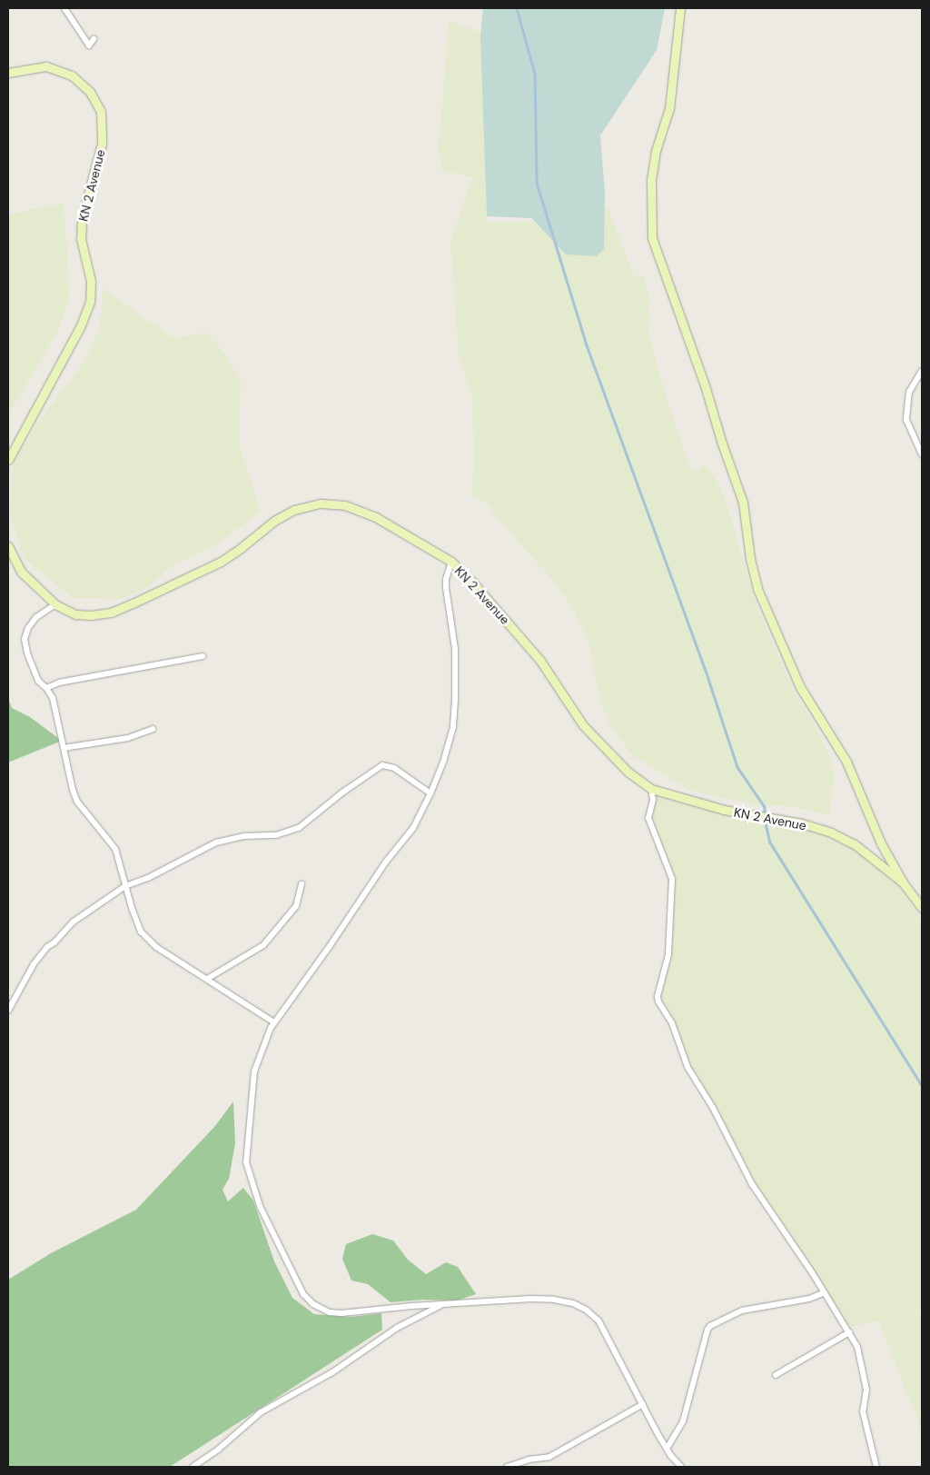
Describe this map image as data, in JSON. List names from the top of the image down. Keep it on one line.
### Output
{"streets":{"main road":["KN 2 Avenue"]}}
